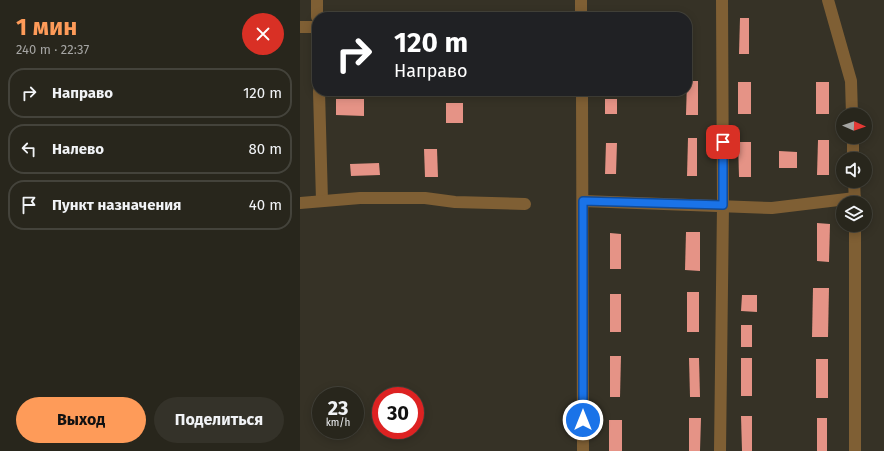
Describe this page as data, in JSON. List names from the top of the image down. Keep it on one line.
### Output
{"north":"right","page":{"heading":["1 мин","240 m · 22:37"],"turn":["120 m","Направо"],"list":[{"name":"Направо","value":"120 m"},{"name":"Налево","value":"80 m"},{"name":"Пункт назначения","value":"40 m"}],"speed":"23 km/h","limit":"30","buttons":["Выход","Поделиться"]}}
